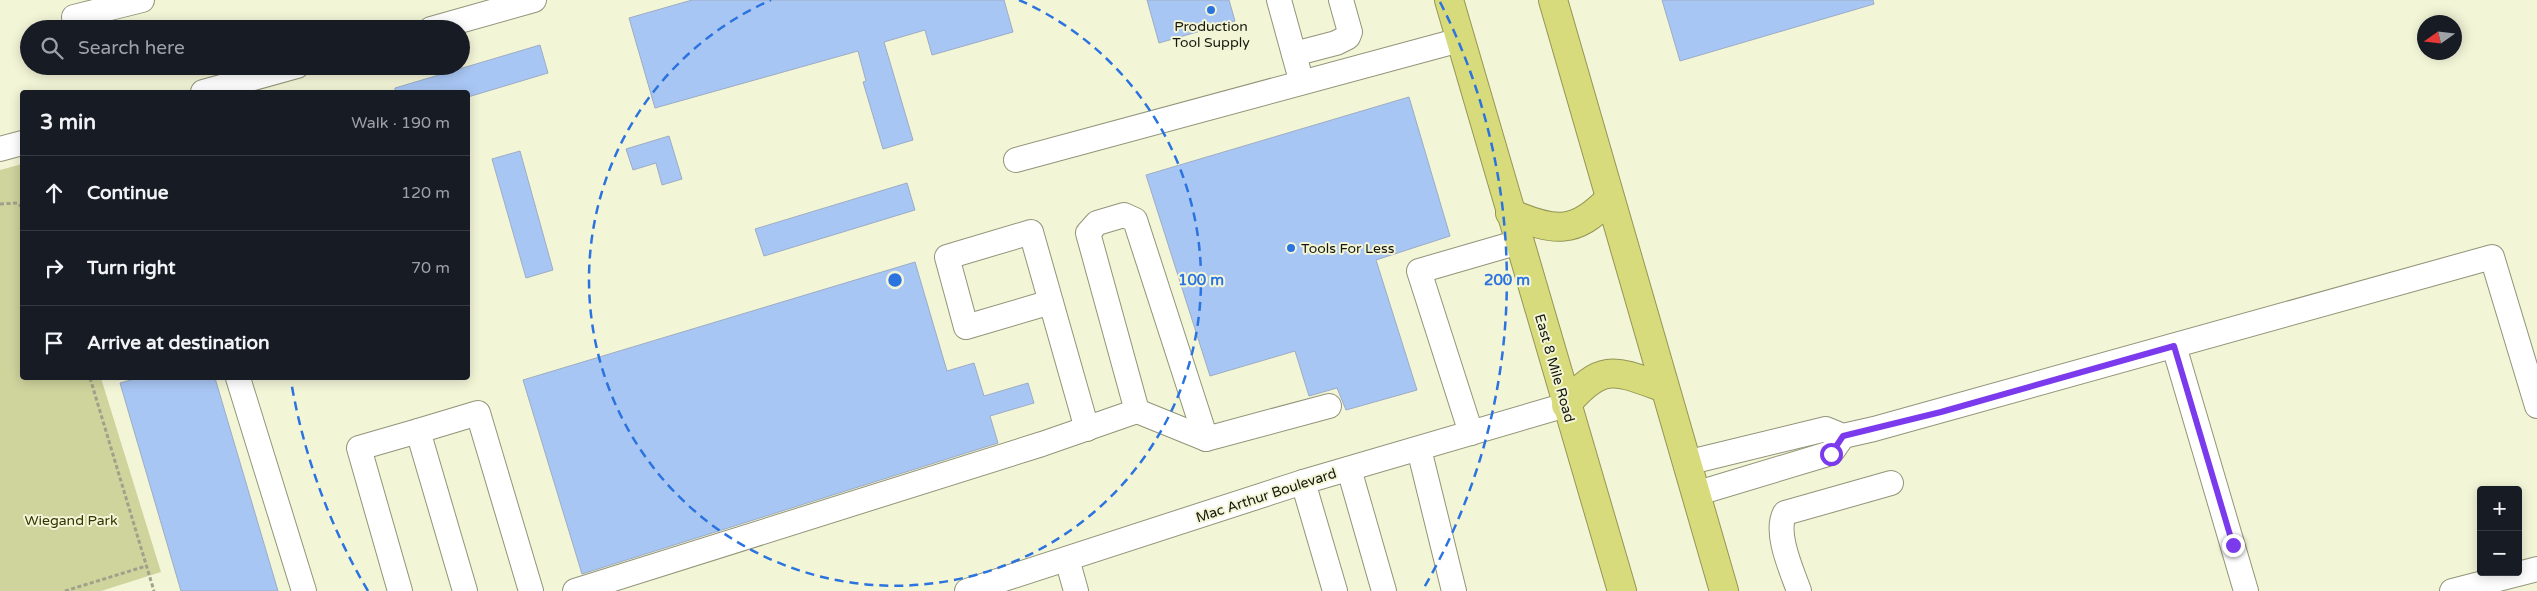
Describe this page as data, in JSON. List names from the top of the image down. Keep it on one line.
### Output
{"streets":{"highway":["East 8 Mile Road"],"street":["Mac Arthur Boulevard"]},"crossings":[["East 8 Mile Road","Mac Arthur Boulevard"]],"parks":["Wiegand Park"],"places":["Production Tool Supply","Tools For Less"],"north":"left","page":{"search":"Search here","heading":["3 min","Walk · 190 m"],"list":[["Continue","120 m"],["Turn right","70 m"],"Arrive at destination"],"map_buttons":["+","−"]},"rings":["100 m","200 m"]}
